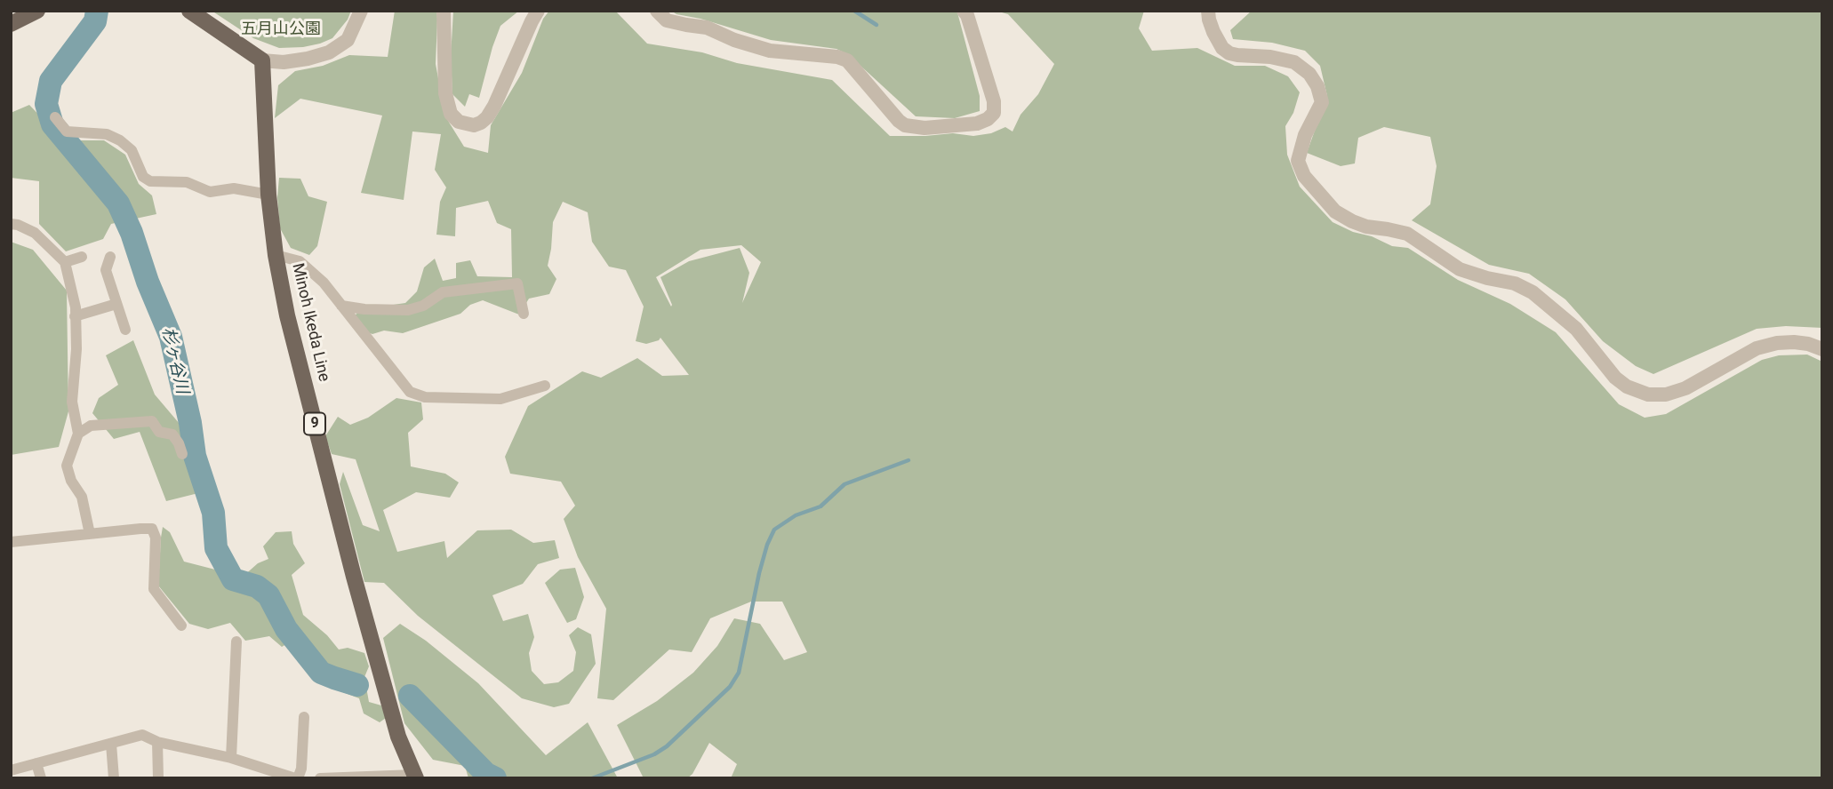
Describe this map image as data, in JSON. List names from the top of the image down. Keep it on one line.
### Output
{"streets":{"main road":["Minoh Ikeda Line","9"]},"water":["杉ヶ谷川"],"parks":["五月山公園"]}
